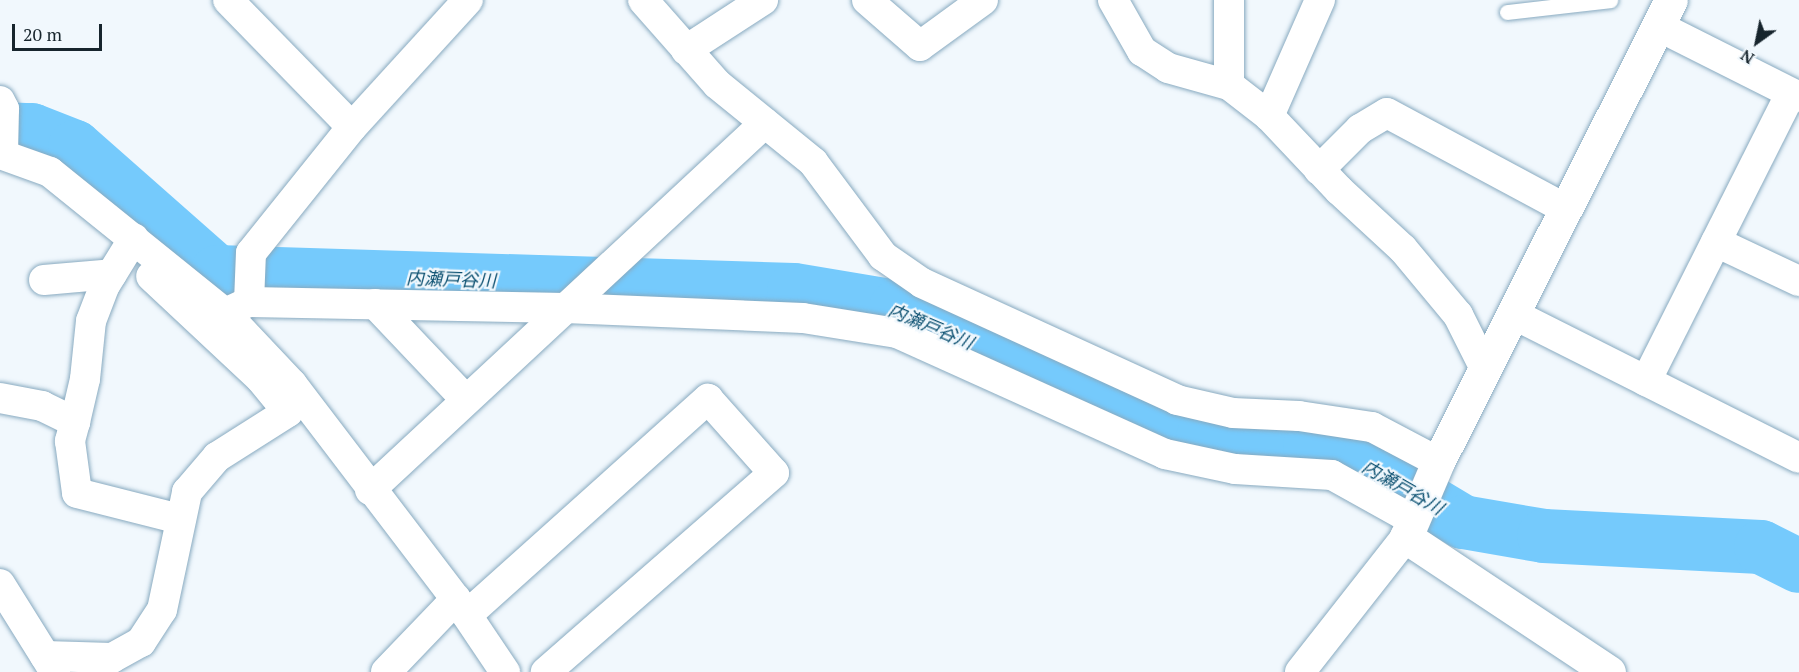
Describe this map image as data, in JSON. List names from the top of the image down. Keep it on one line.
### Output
{"water":["内瀬戸谷川"],"scale_bar":"20 m","north":"bottom left"}
